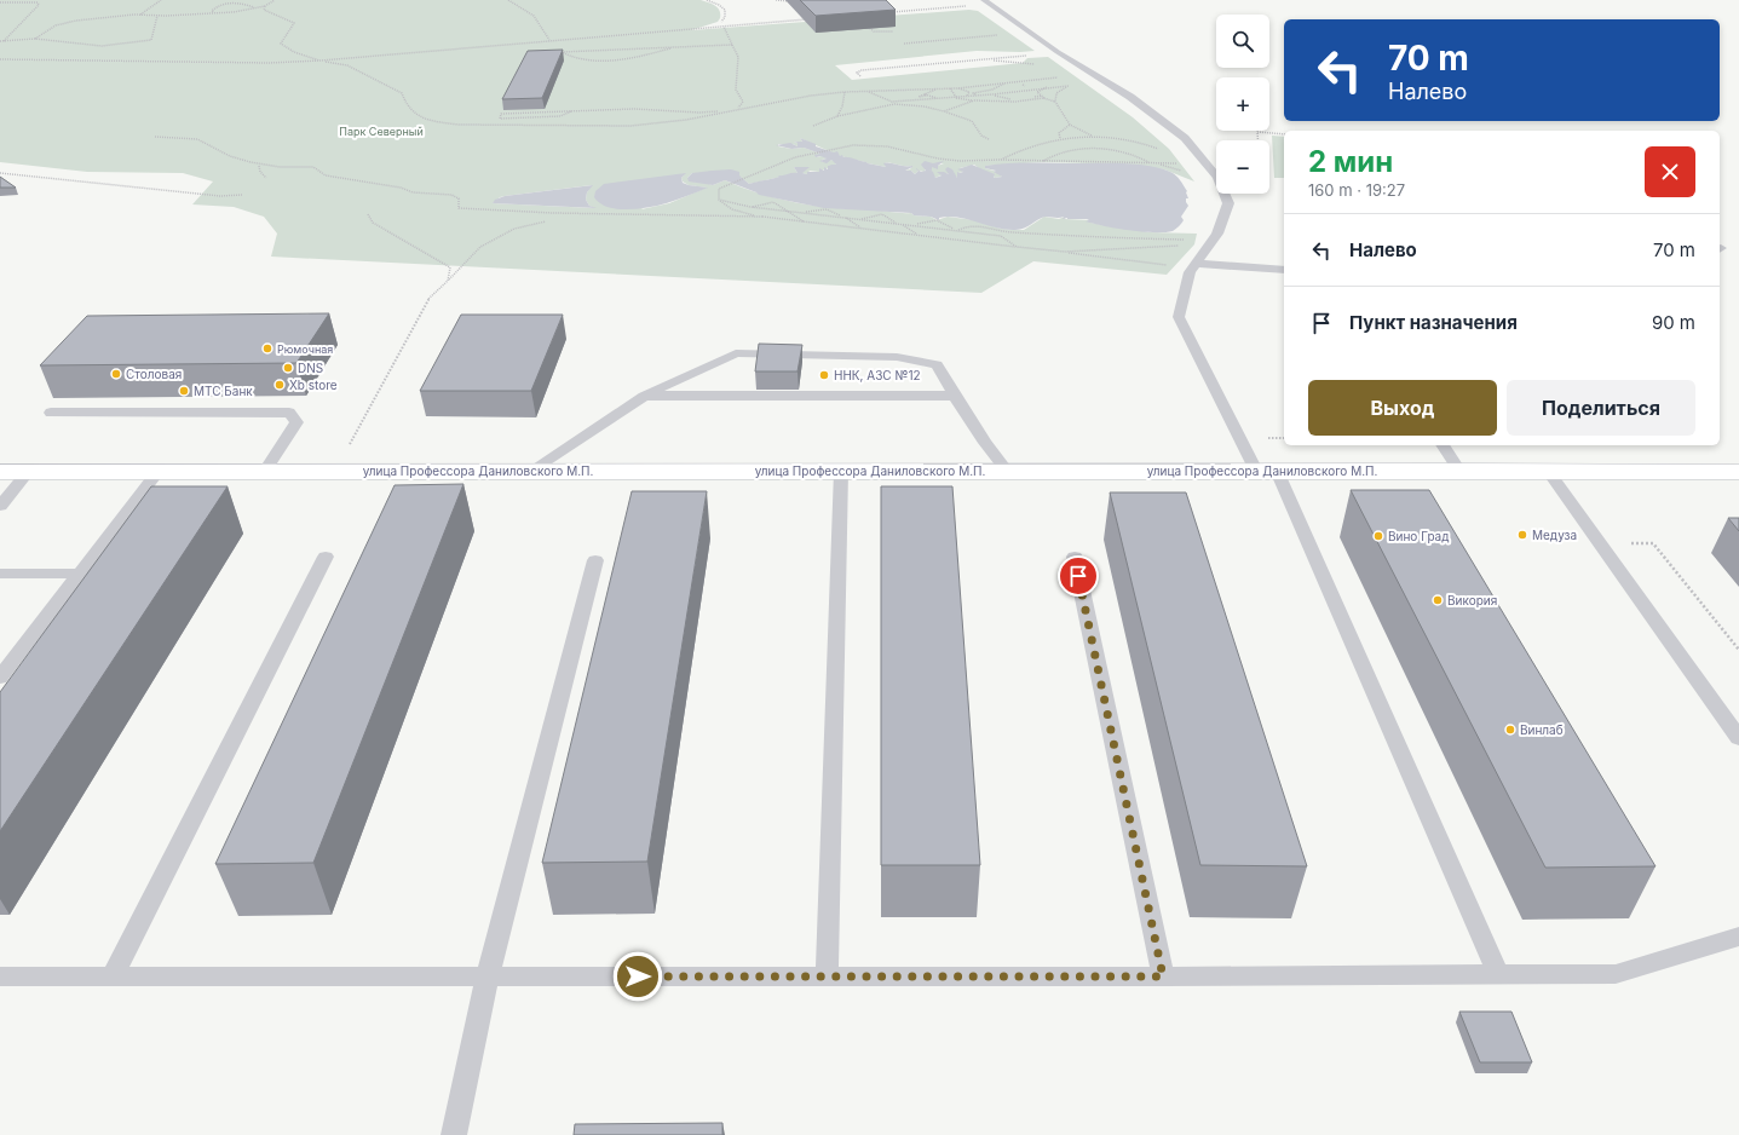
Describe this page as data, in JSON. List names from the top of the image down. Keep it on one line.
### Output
{"streets":{"main road":["улица Профессора Даниловского М.П."]},"parks":["Парк Северный"],"places":["Рюмочная","DNS","Столовая","ННК, АЗС №12","Xb store","МТС Банк","Медуза","Вино Град","Викория","Винлаб"],"page":{"map_buttons":["+","−"],"turn":["70 m","Налево"],"heading":["2 мин","160 m · 19:27"],"list":[{"name":"Налево","value":"70 m"},{"name":"Пункт назначения","value":"90 m"}],"buttons":["Выход","Поделиться"]}}
